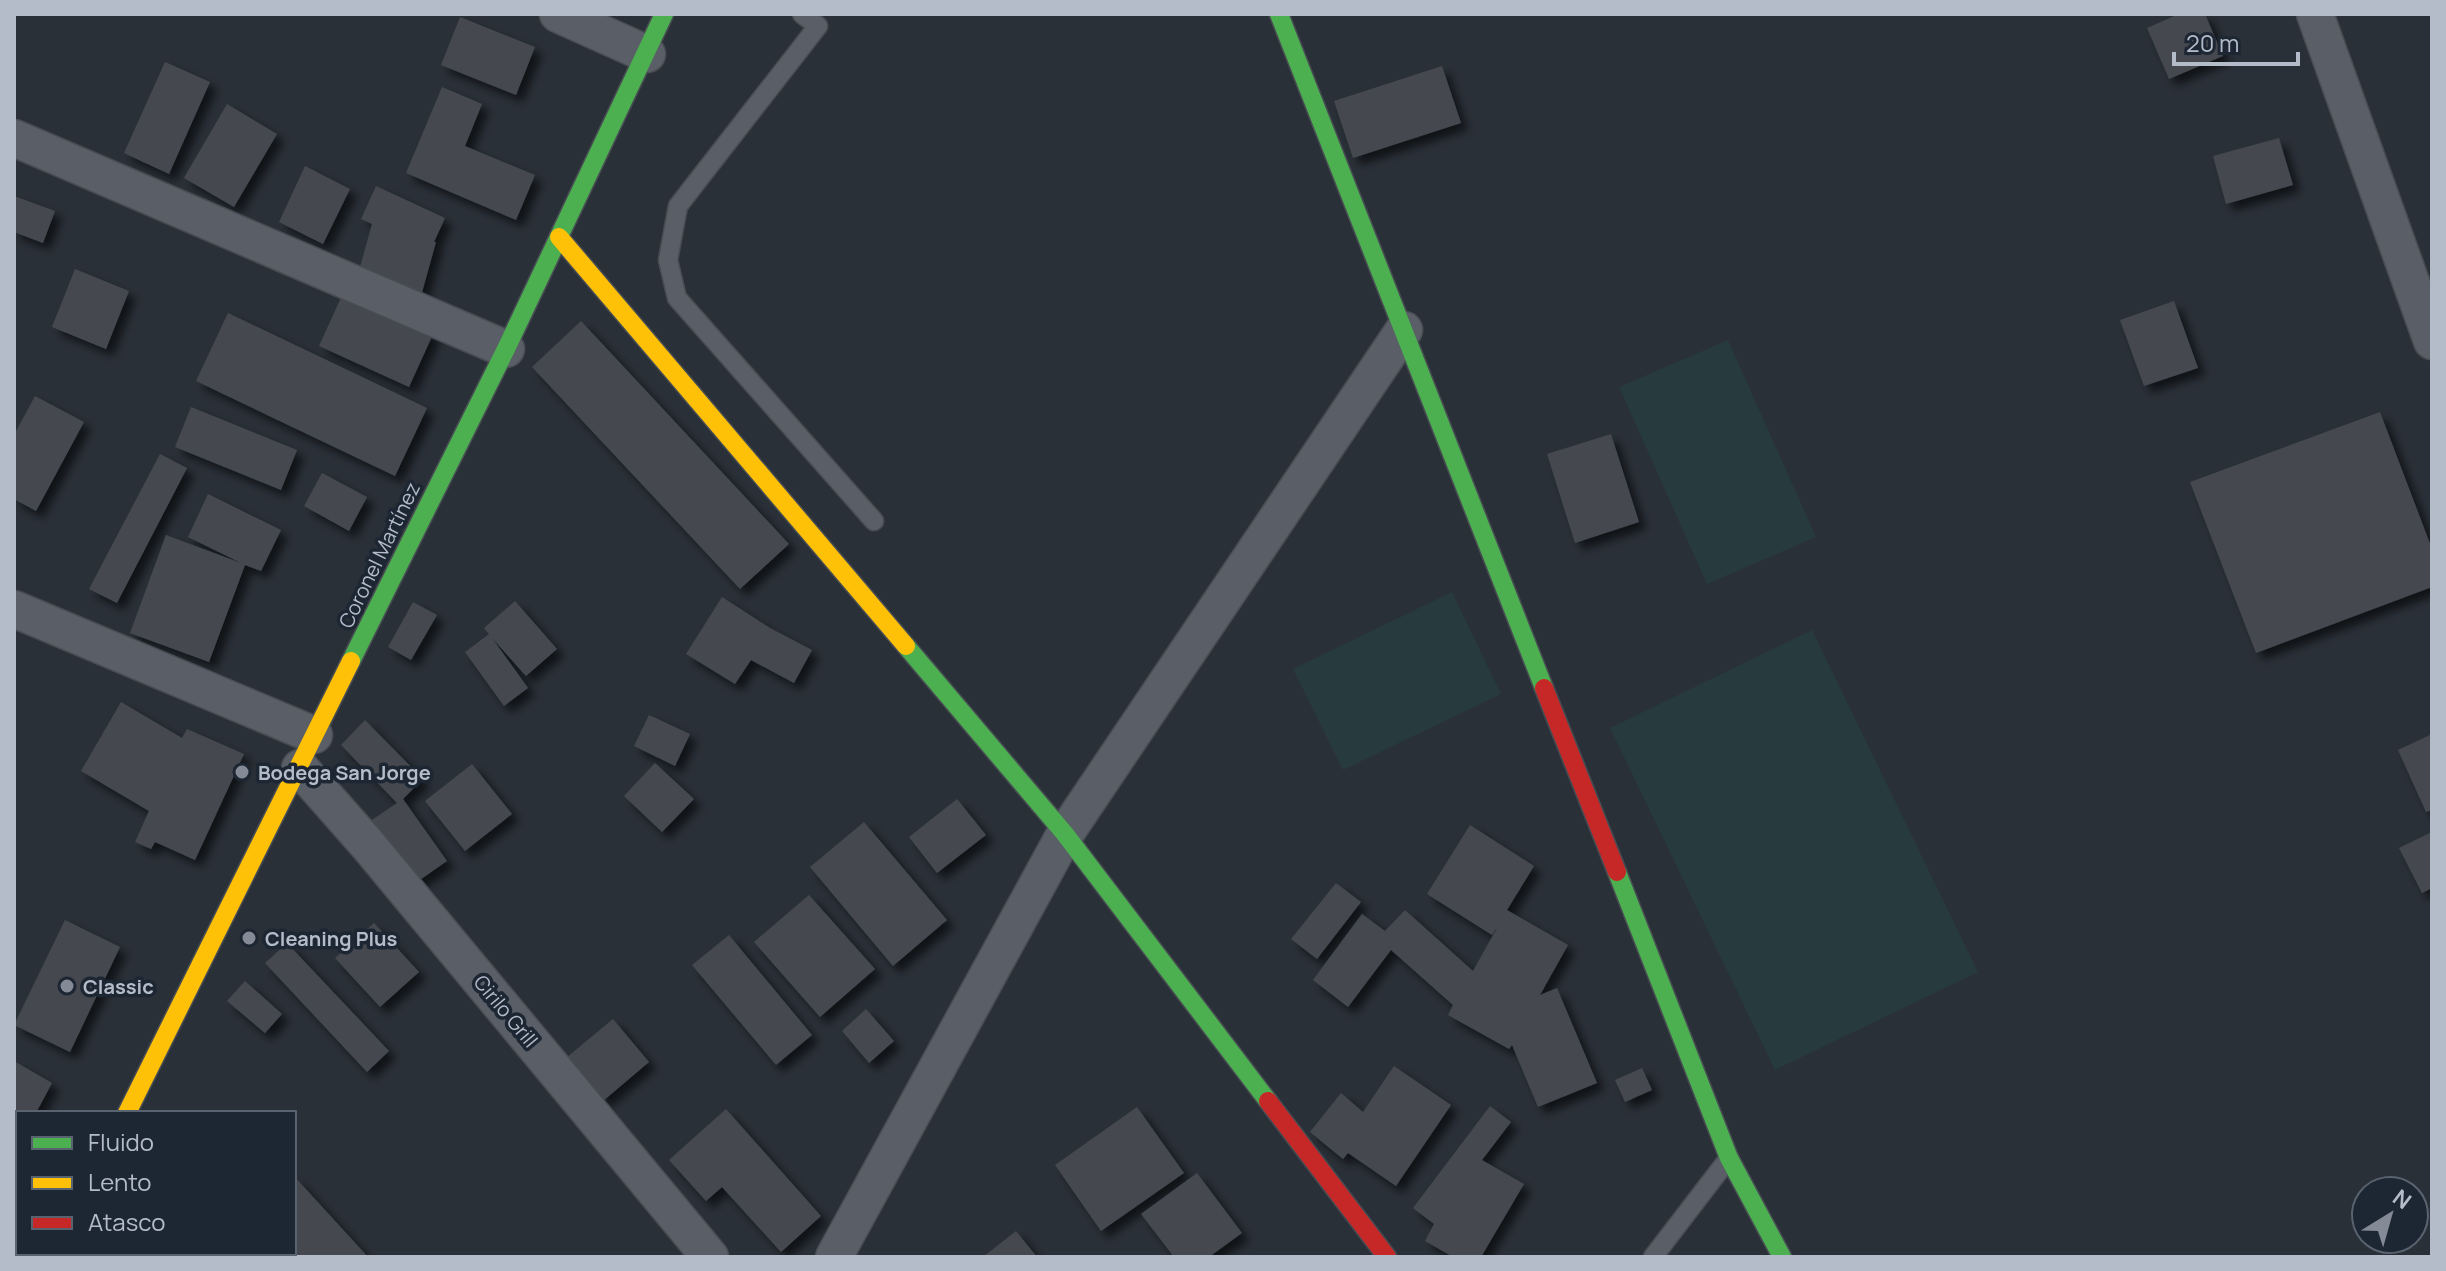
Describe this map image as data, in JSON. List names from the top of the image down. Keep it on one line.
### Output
{"streets":{"street":["Coronel Martínez","Cirilo Grill"]},"crossings":[["Coronel Martínez","Cirilo Grill"]],"places":["Bodega San Jorge","Cleaning Plus","Classic"],"legend":["Fluido","Lento","Atasco"],"scale_bar":"20 m","north":"top right"}
